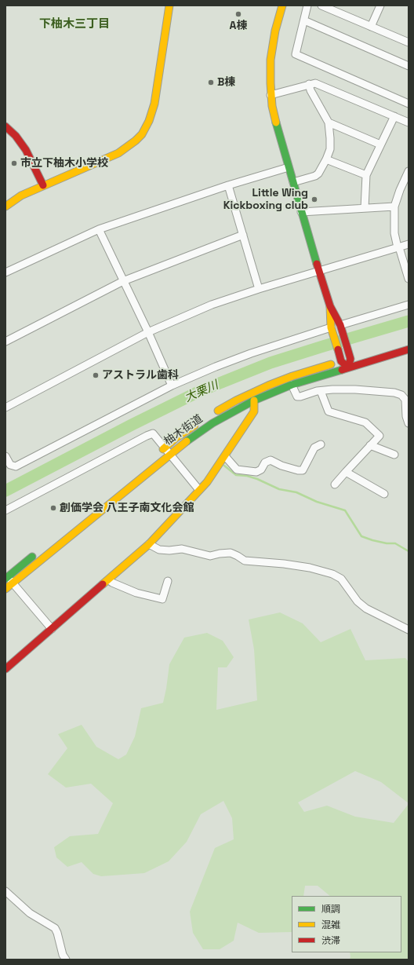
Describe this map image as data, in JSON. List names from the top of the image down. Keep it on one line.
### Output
{"streets":{"street":["柚木街道"]},"districts":["下柚木三丁目"],"water":["大栗川"],"places":["A棟","B棟","市立下柚木小学校","Little Wing Kickboxing club","アストラル歯科","創価学会 八王子南文化会館"],"legend":["順調","混雑","渋滞"]}
